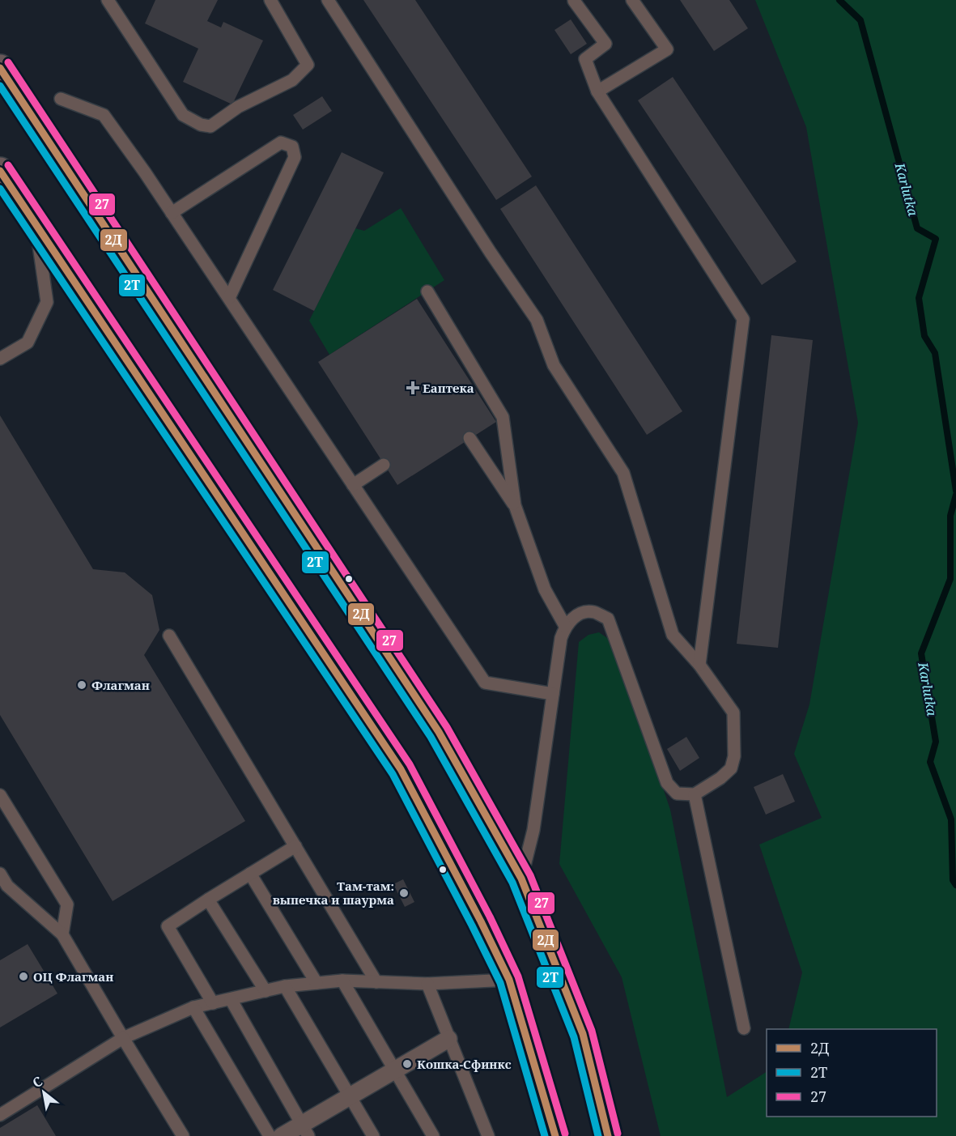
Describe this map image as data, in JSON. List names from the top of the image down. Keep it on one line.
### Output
{"water":["Karlutka"],"places":{"health":["Еаптека"],"other":["Флагман","Там-там: выпечка и шаурма","ОЦ Флагман","Кошка-Сфинкс"]},"lines":["transit line 27","transit line 2Д","transit line 2Т"],"legend":["2Д","2Т","27"],"north":"top left"}
